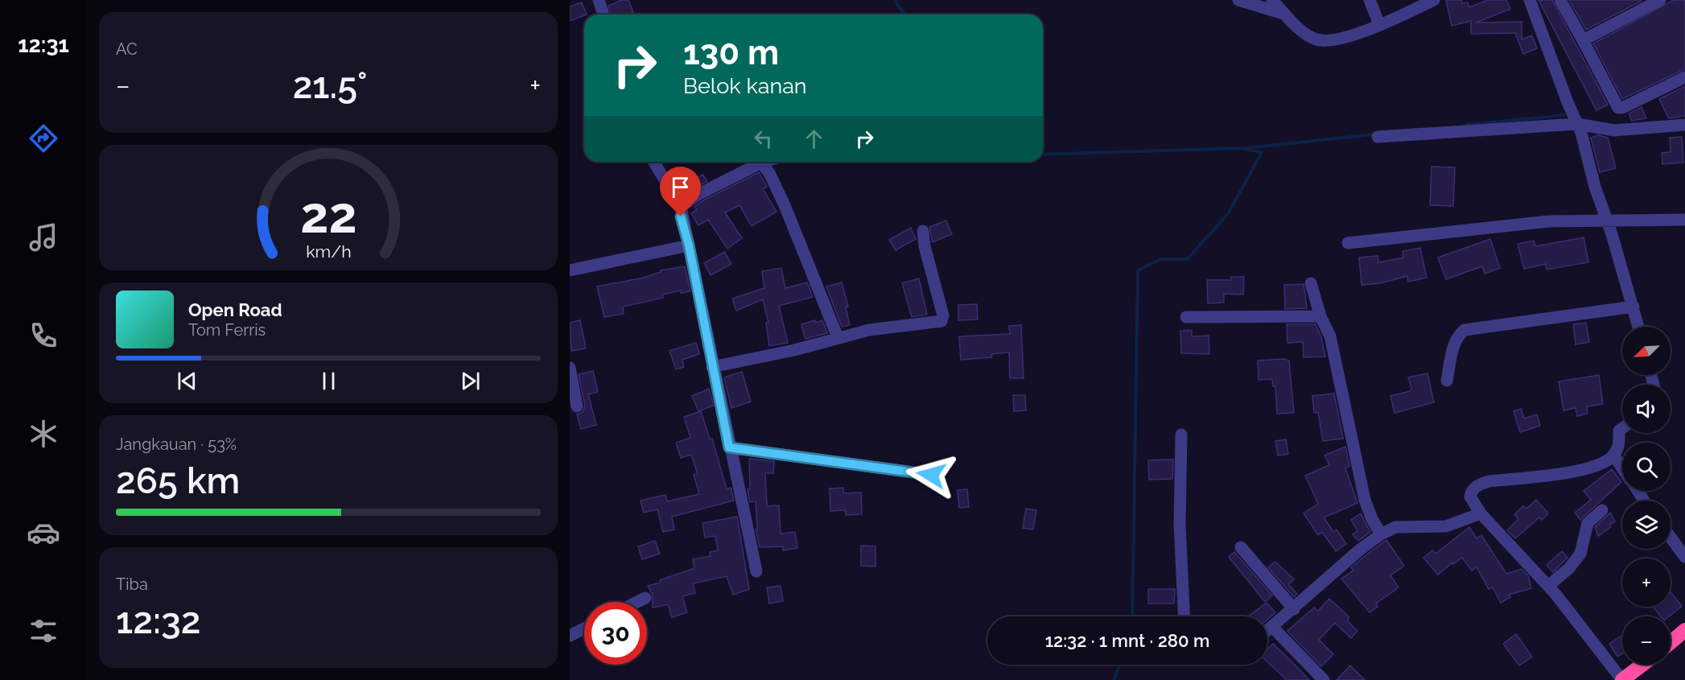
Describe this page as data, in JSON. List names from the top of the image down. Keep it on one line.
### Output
{"north":"bottom left","page":{"tabs":"12:31","tile":["AC",["Jangkauan · 53%","265 km"],["Tiba","12:32"]],"turn":["130 m","Belok kanan"],"heat":["−","21.5°","+"],"song":["Open Road","Tom Ferris"],"map_buttons":["+","−"],"limit":"30","trip":"12:32 · 1 mnt · 280 m","gauge":["22","km/h"]}}
